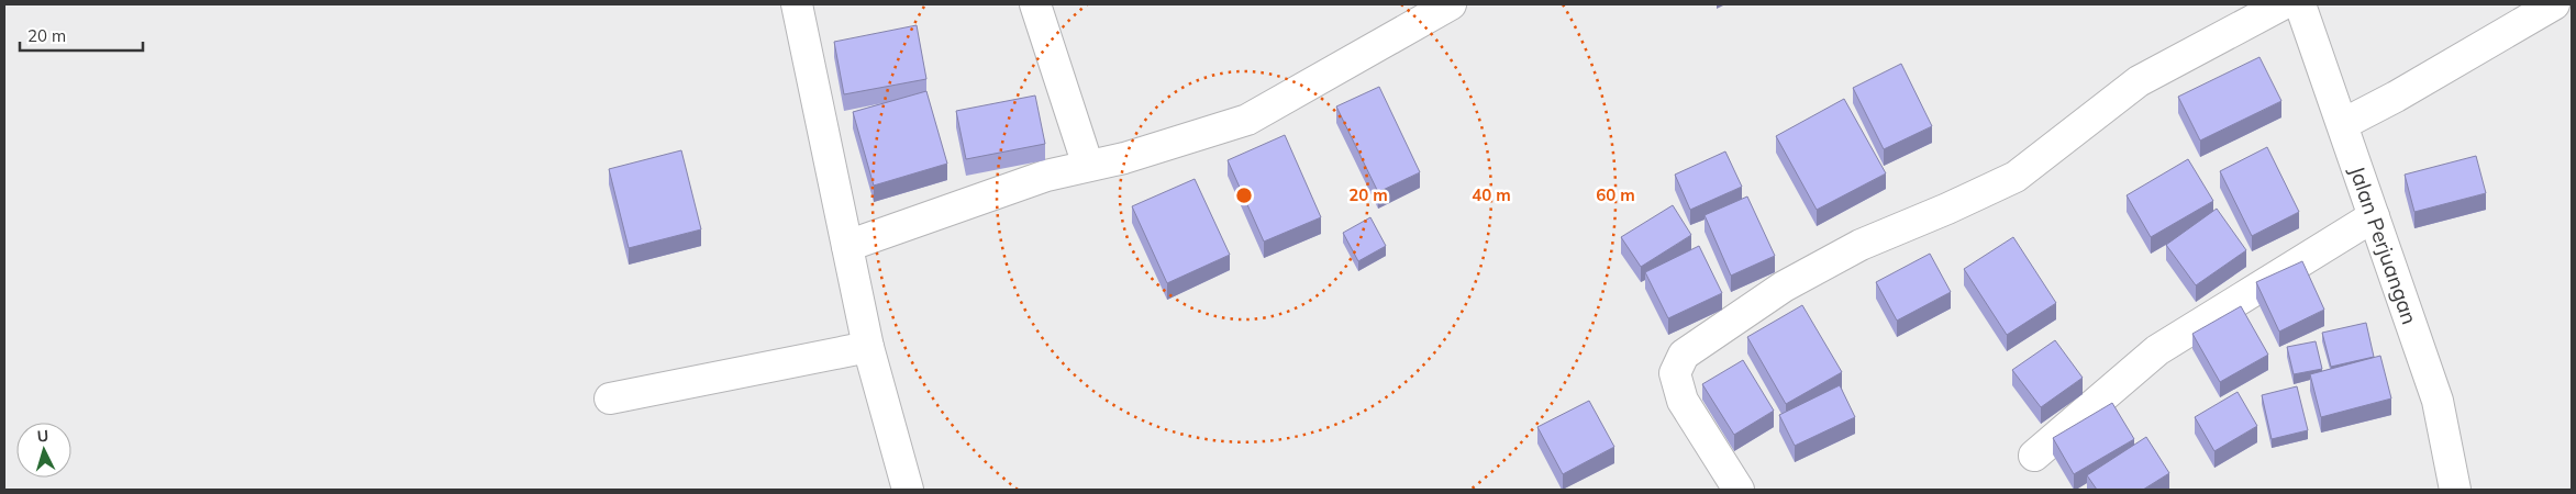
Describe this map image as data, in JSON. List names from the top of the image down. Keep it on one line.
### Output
{"streets":{"street":["Jalan Perjuangan"]},"scale_bar":"20 m","north":"top","rings":["20 m","40 m","60 m"]}
